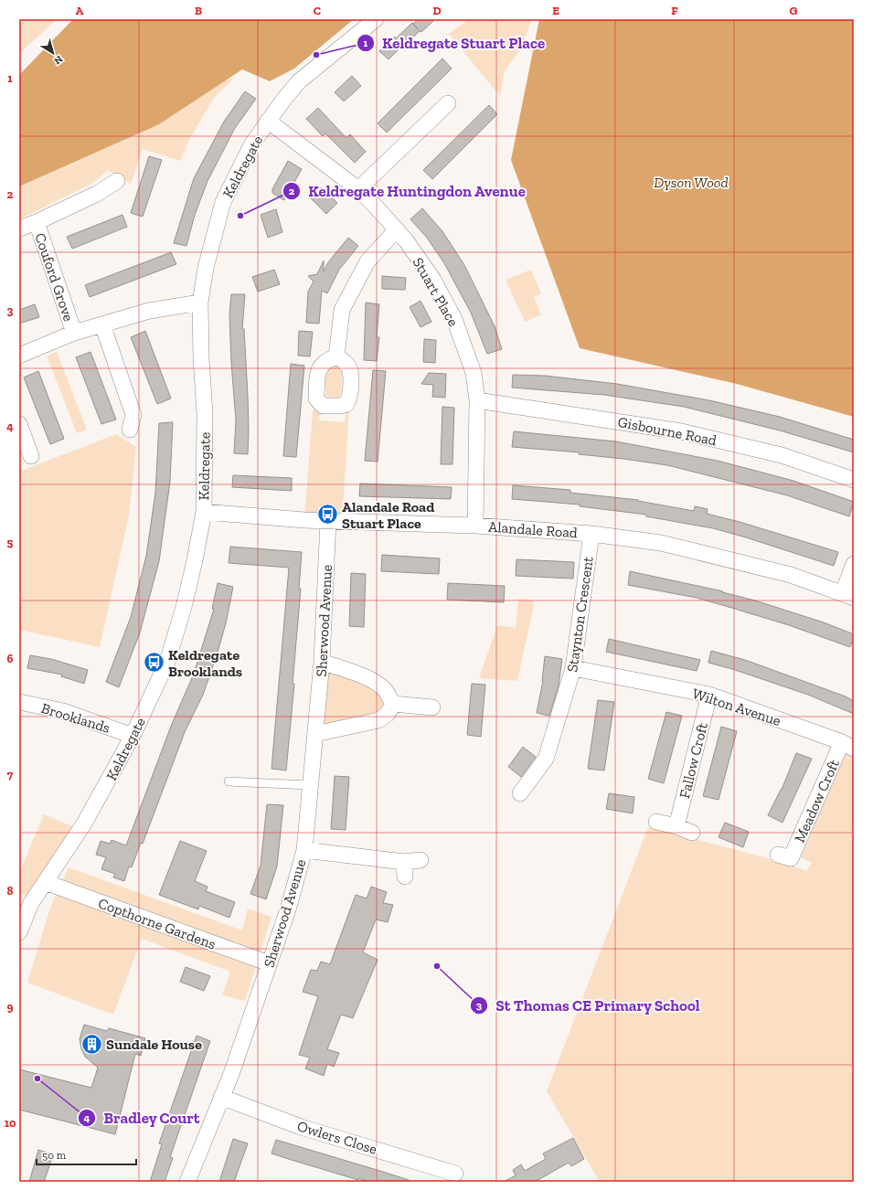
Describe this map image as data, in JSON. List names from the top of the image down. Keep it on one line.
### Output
{"streets":{"street":["Keldregate","Couford Grove","Stuart Place","Gisbourne Road","Alandale Road","Staynton Crescent","Sherwood Avenue","Wilton Avenue","Brooklands","Fallow Croft","Meadow Croft","Copthorne Gardens","Owlers Close"]},"crossings":[["Keldregate","Stuart Place"],["Keldregate","Alandale Road"],["Keldregate","Brooklands"],["Keldregate","Copthorne Gardens"],["Stuart Place","Gisbourne Road"],["Stuart Place","Alandale Road"],["Alandale Road","Staynton Crescent"],["Alandale Road","Sherwood Avenue"],["Staynton Crescent","Wilton Avenue"],["Sherwood Avenue","Copthorne Gardens"],["Sherwood Avenue","Owlers Close"],["Wilton Avenue","Fallow Croft"],["Wilton Avenue","Meadow Croft"]],"parks":["Dyson Wood"],"places":{"other":["Keldregate Stuart Place","Keldregate Huntingdon Avenue","St Thomas CE Primary School","Bradley Court"],"bus stop":["Alandale Road Stuart Place","Keldregate Brooklands"],"building":["Sundale House"]},"scale_bar":"50 m","north":"bottom right","grid":{"columns":["A","B","C","D","E","F","G"],"rows":["1","2","3","4","5","6","7","8","9","10"]}}
